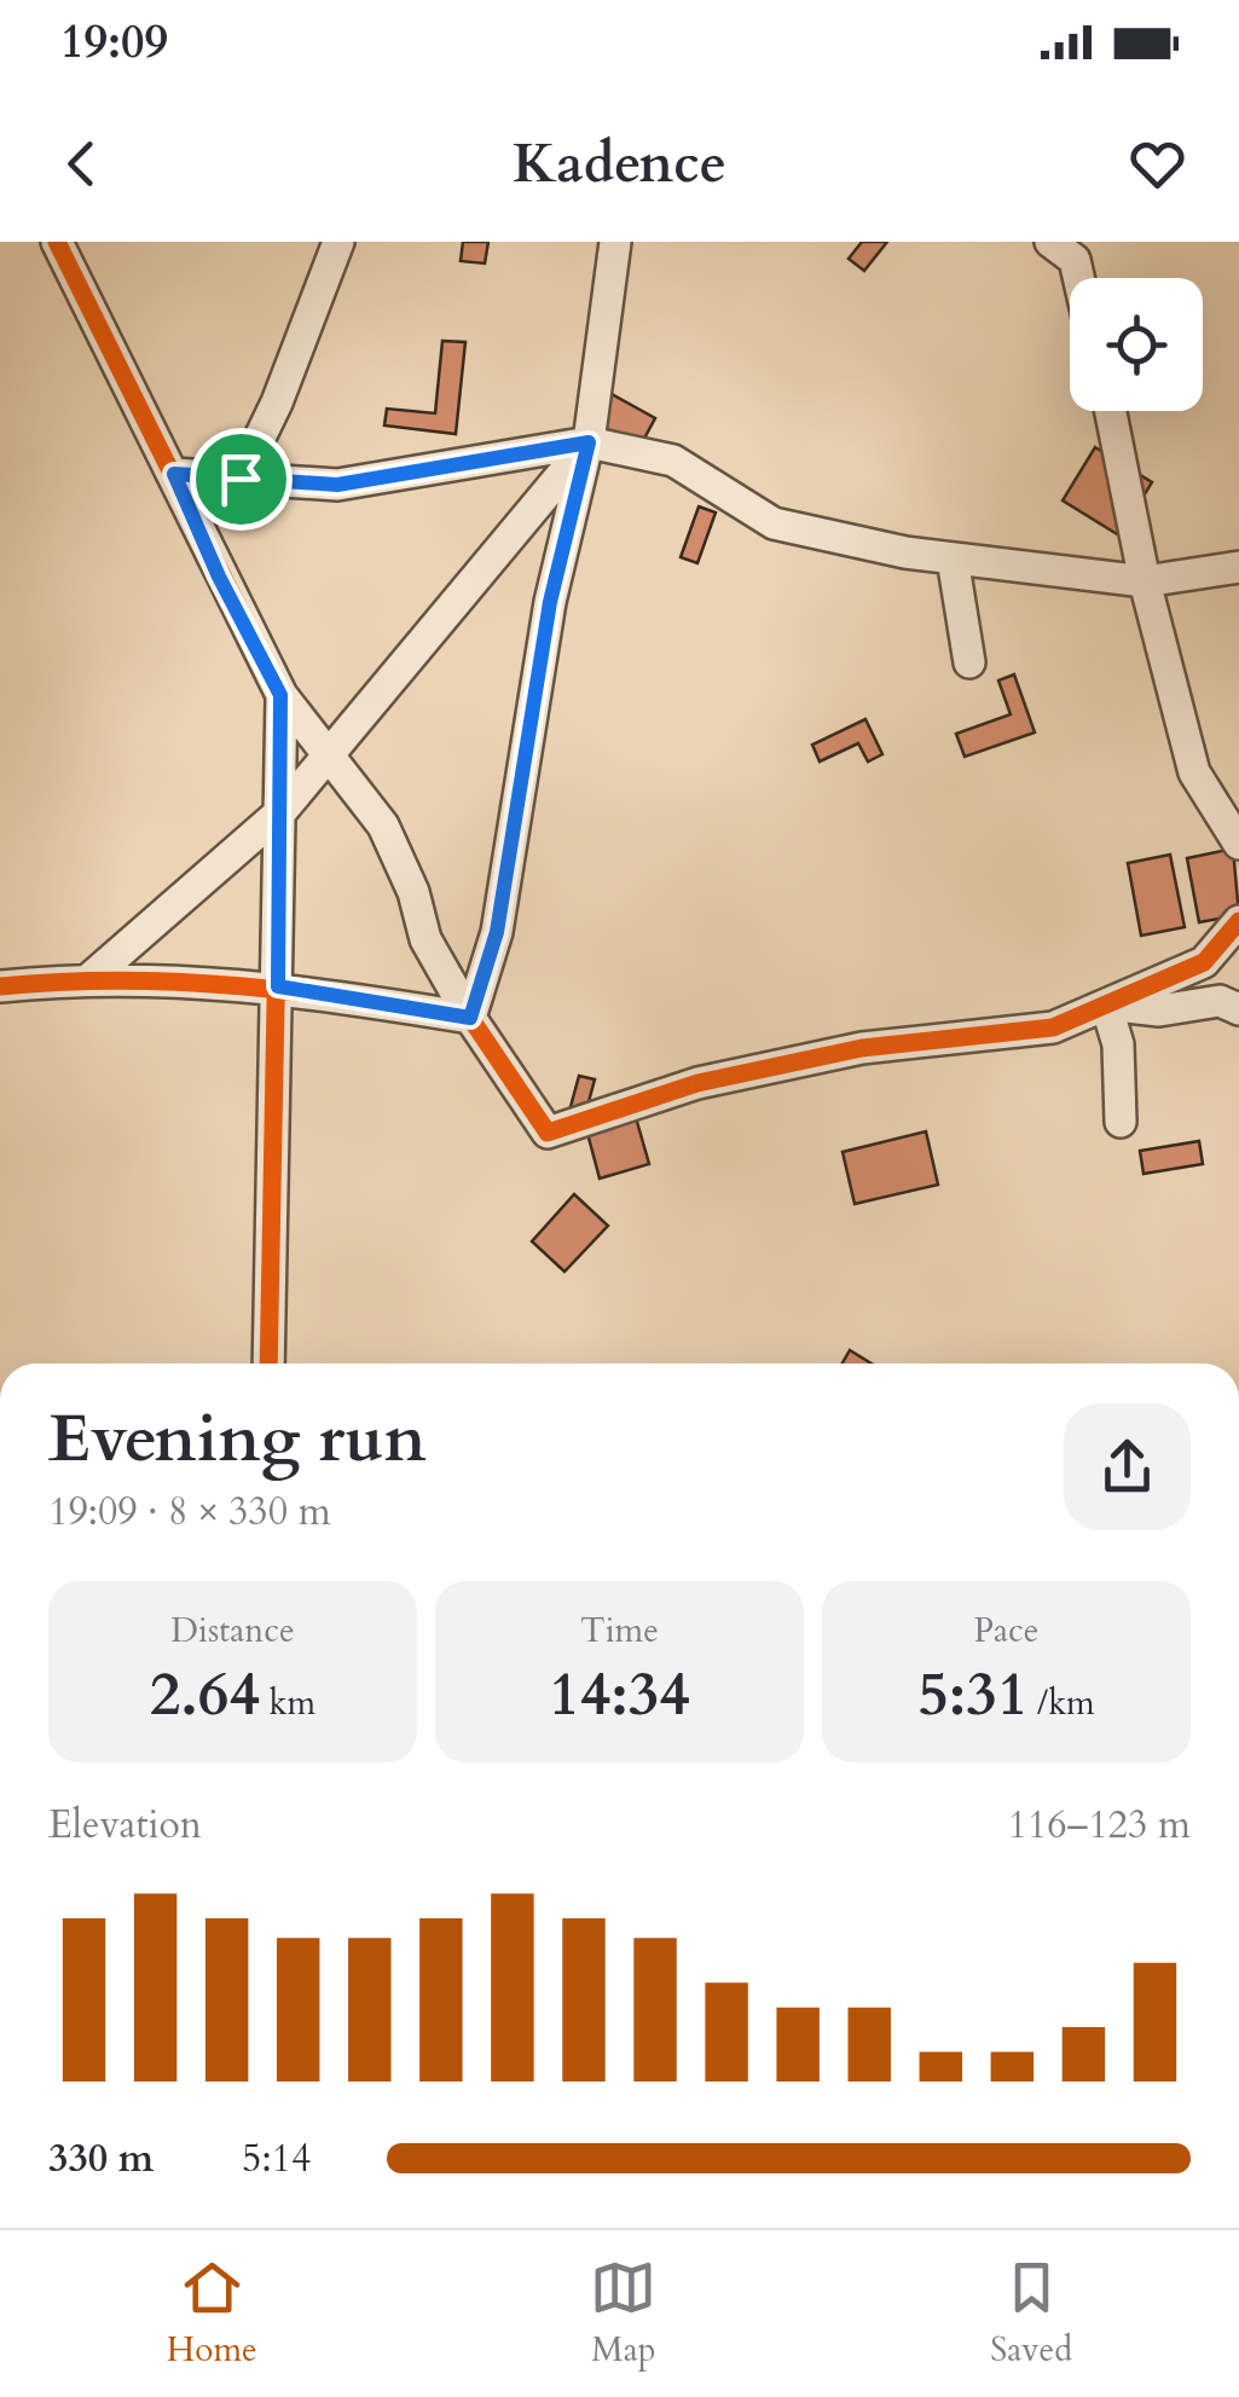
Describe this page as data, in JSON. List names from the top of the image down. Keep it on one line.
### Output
{"page":{"status":"19:09","header":"Kadence","heading":["Evening run","19:09 · 8 × 330 m"],"stats":[["Distance","2.64 km"],["Time","14:34"],["Pace","5:31 /km"]],"chart":["Elevation","116–123 m"],"list":[{"name":"330 m","note":"5:14"}],"tabs":["Home","Map","Saved"]}}
